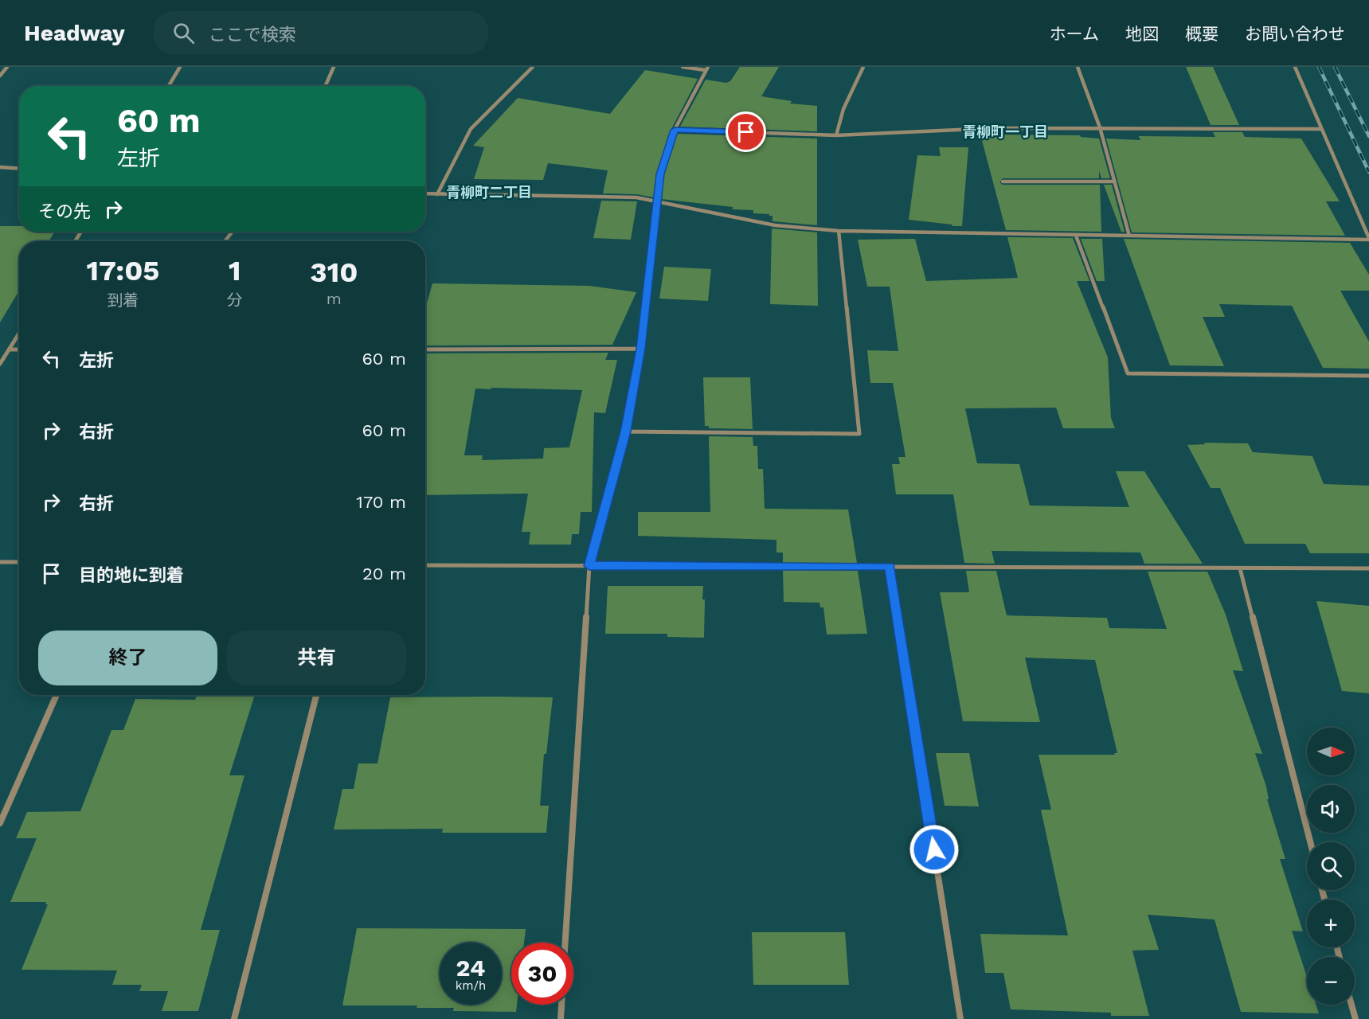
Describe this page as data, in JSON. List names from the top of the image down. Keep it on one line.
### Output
{"districts":["青柳町一丁目","青柳町二丁目"],"north":"right","page":{"header":"Headway","search":"ここで検索","nav":["ホーム","地図","概要","お問い合わせ"],"turn":["60 m","左折"],"then":"その先","eta":["17:05","到着","1","分","310","m"],"list":[{"name":"左折","value":"60 m"},{"name":"右折","value":"60 m"},{"name":"右折","value":"170 m"},{"name":"目的地に到着","value":"20 m"}],"buttons":["終了","共有"],"map_buttons":["+","−"],"speed":"24 km/h","limit":"30"}}
